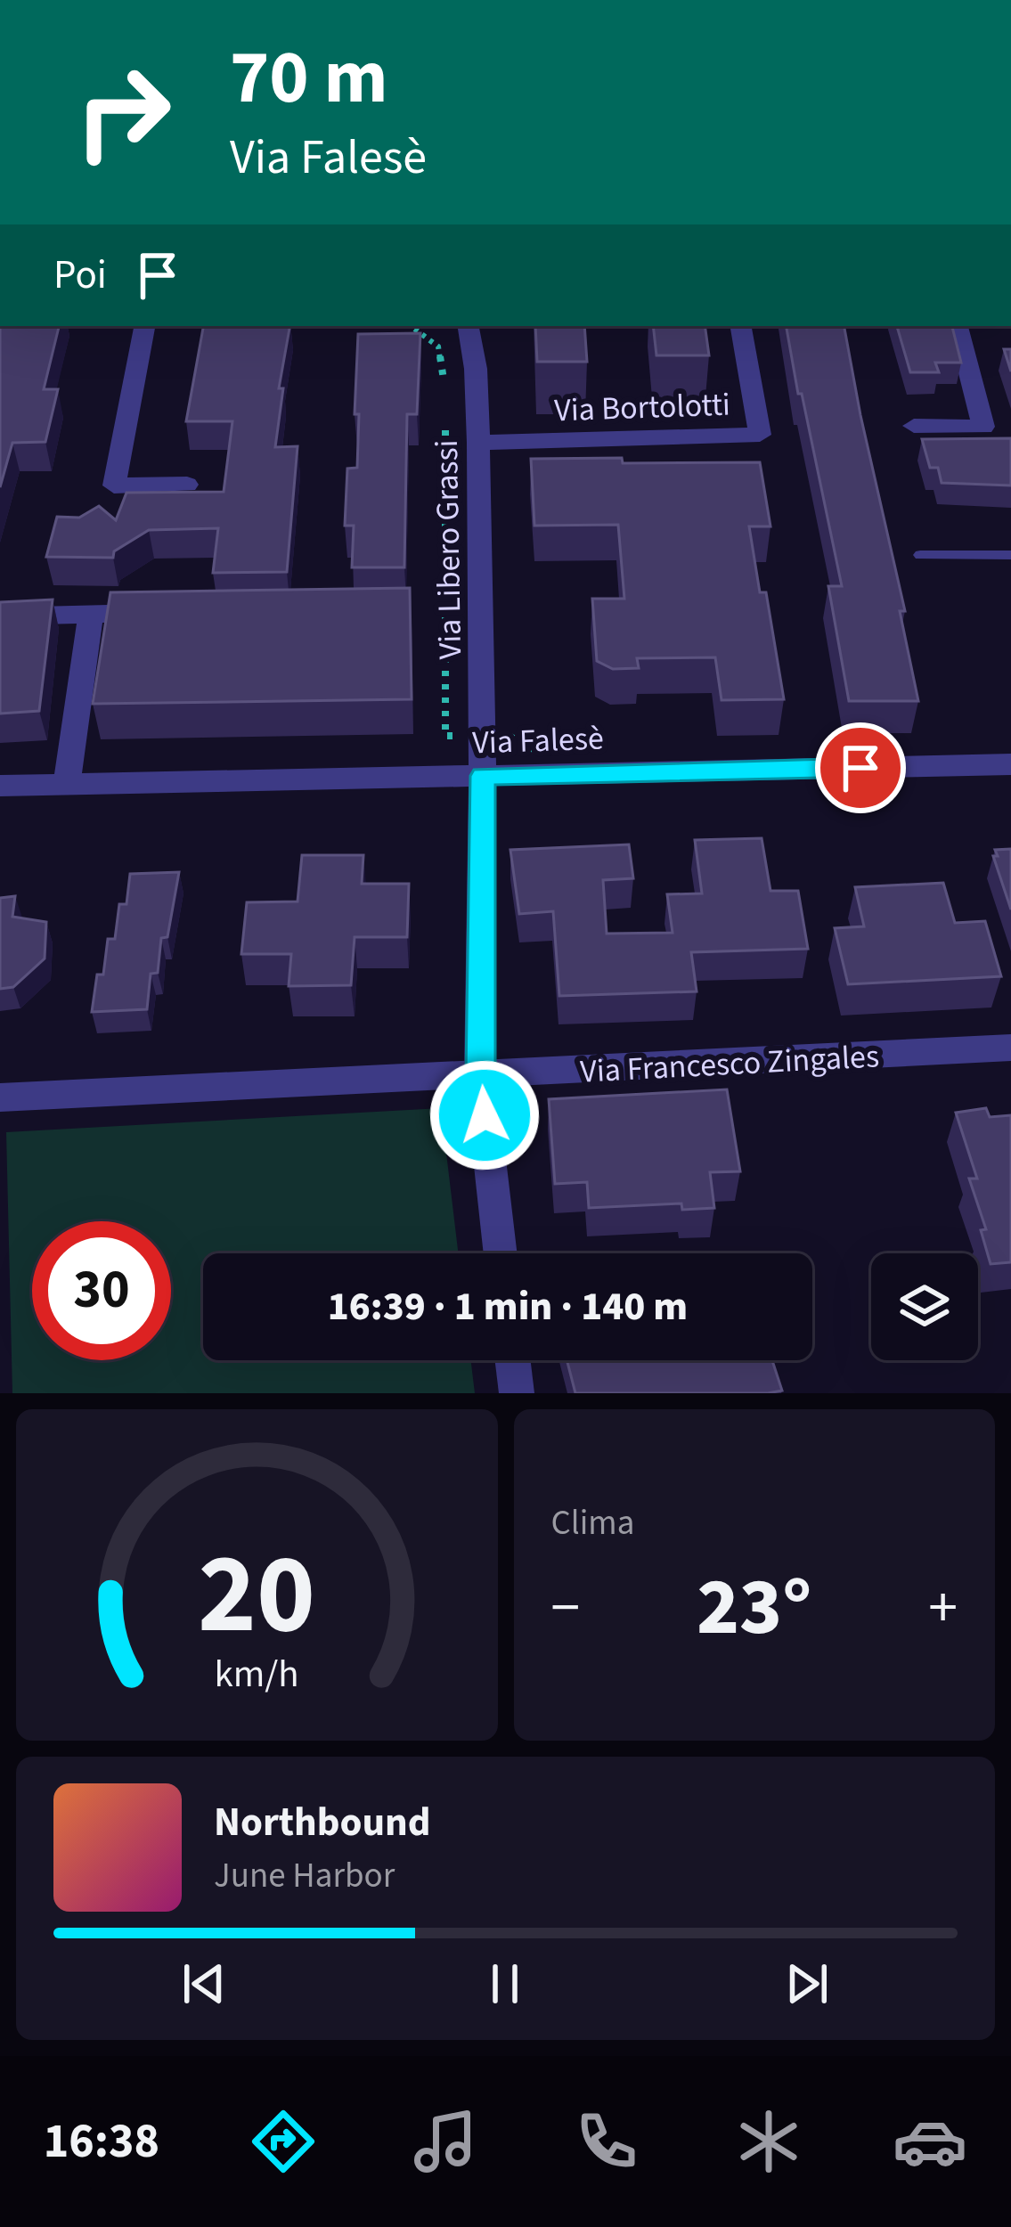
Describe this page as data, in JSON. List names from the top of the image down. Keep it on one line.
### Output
{"streets":{"street":["Via Bortolotti","Via Libero Grassi","Via Falesè","Via Francesco Zingales"]},"crossings":[["Via Bortolotti","Via Libero Grassi"],["Via Libero Grassi","Via Falesè"],["Via Libero Grassi","Via Francesco Zingales"]],"page":{"turn":["70 m","Via Falesè"],"then":"Poi","limit":"30","trip":"16:39 · 1 min · 140 m","tile":"Clima","heat":["−","23°","+"],"song":["Northbound","June Harbor"],"tabs":"16:38","gauge":["20","km/h"]}}
